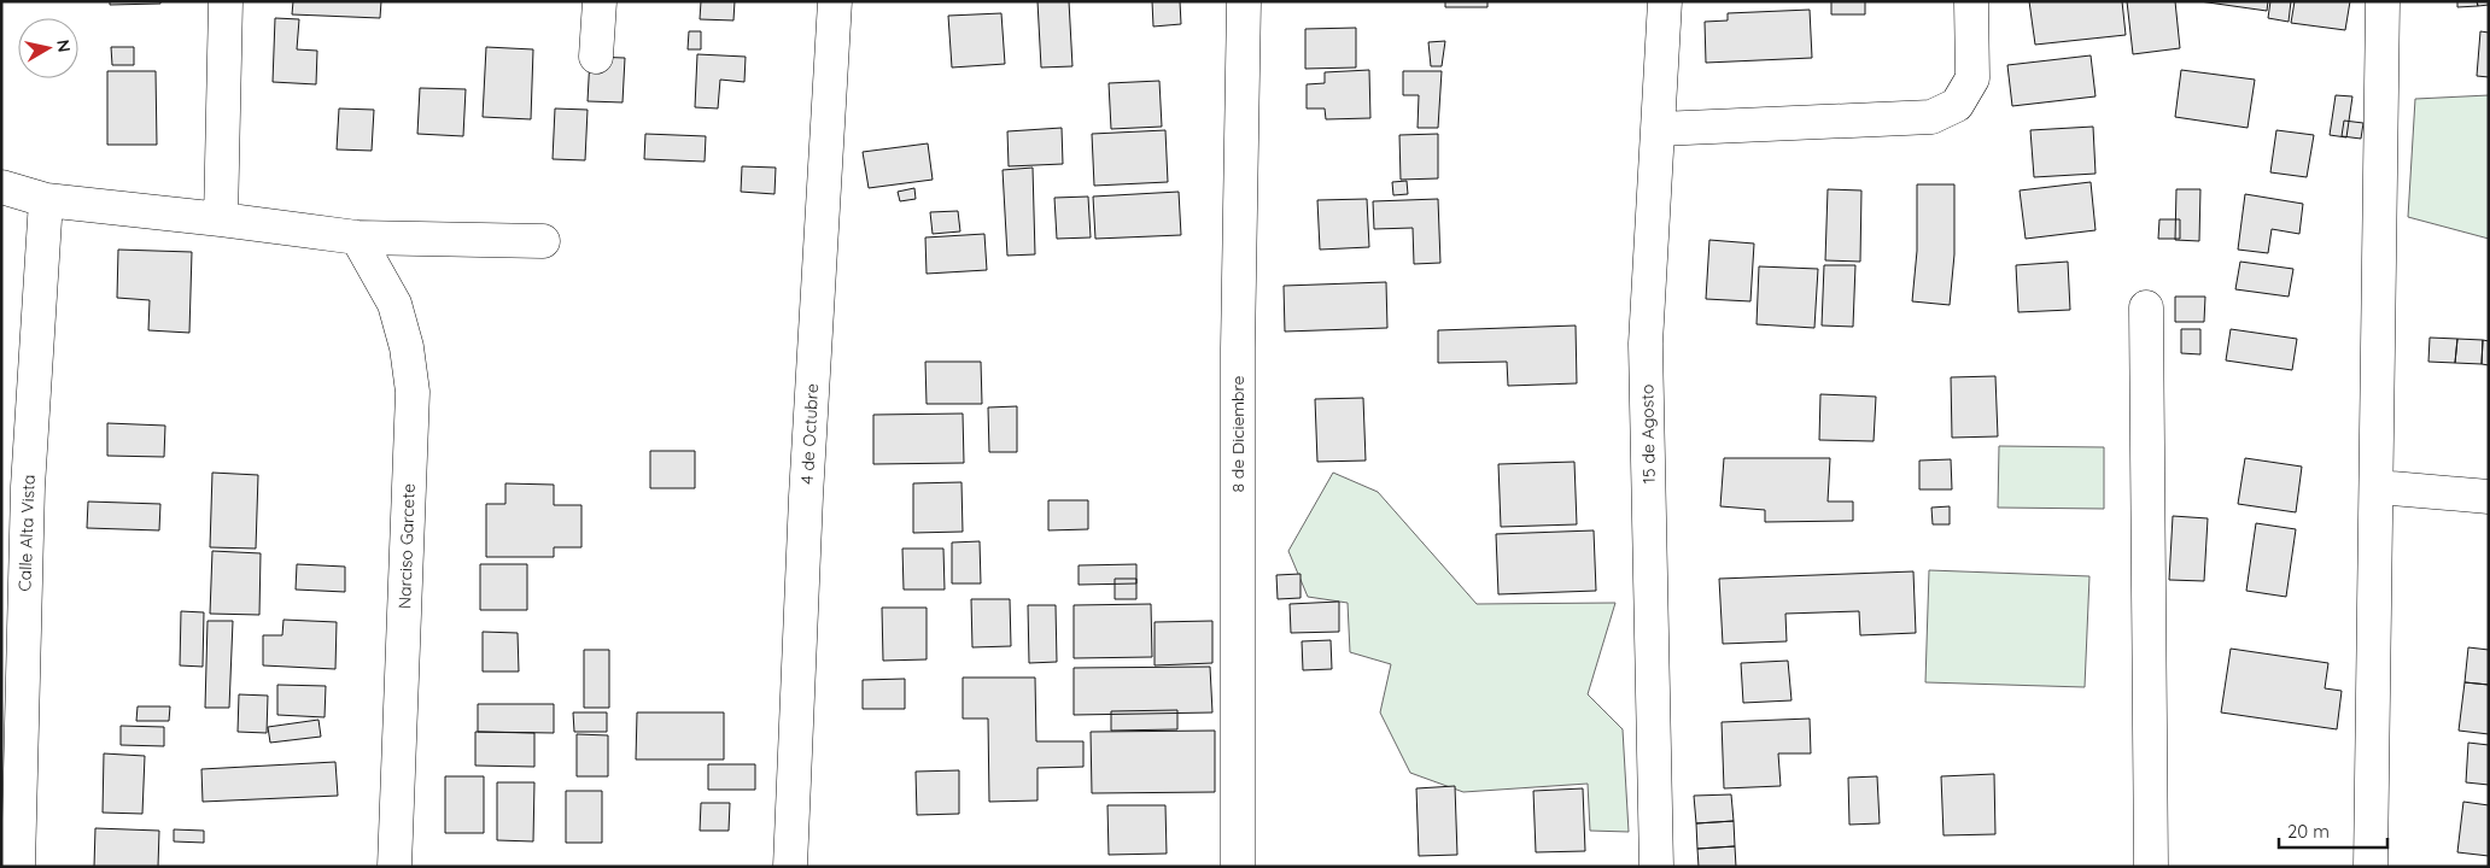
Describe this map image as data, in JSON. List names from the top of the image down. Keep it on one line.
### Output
{"streets":{"street":["4 de Octubre","8 de Diciembre","15 de Agosto","Calle Alta Vista","Narciso Garcete"]},"scale_bar":"20 m","north":"right"}
